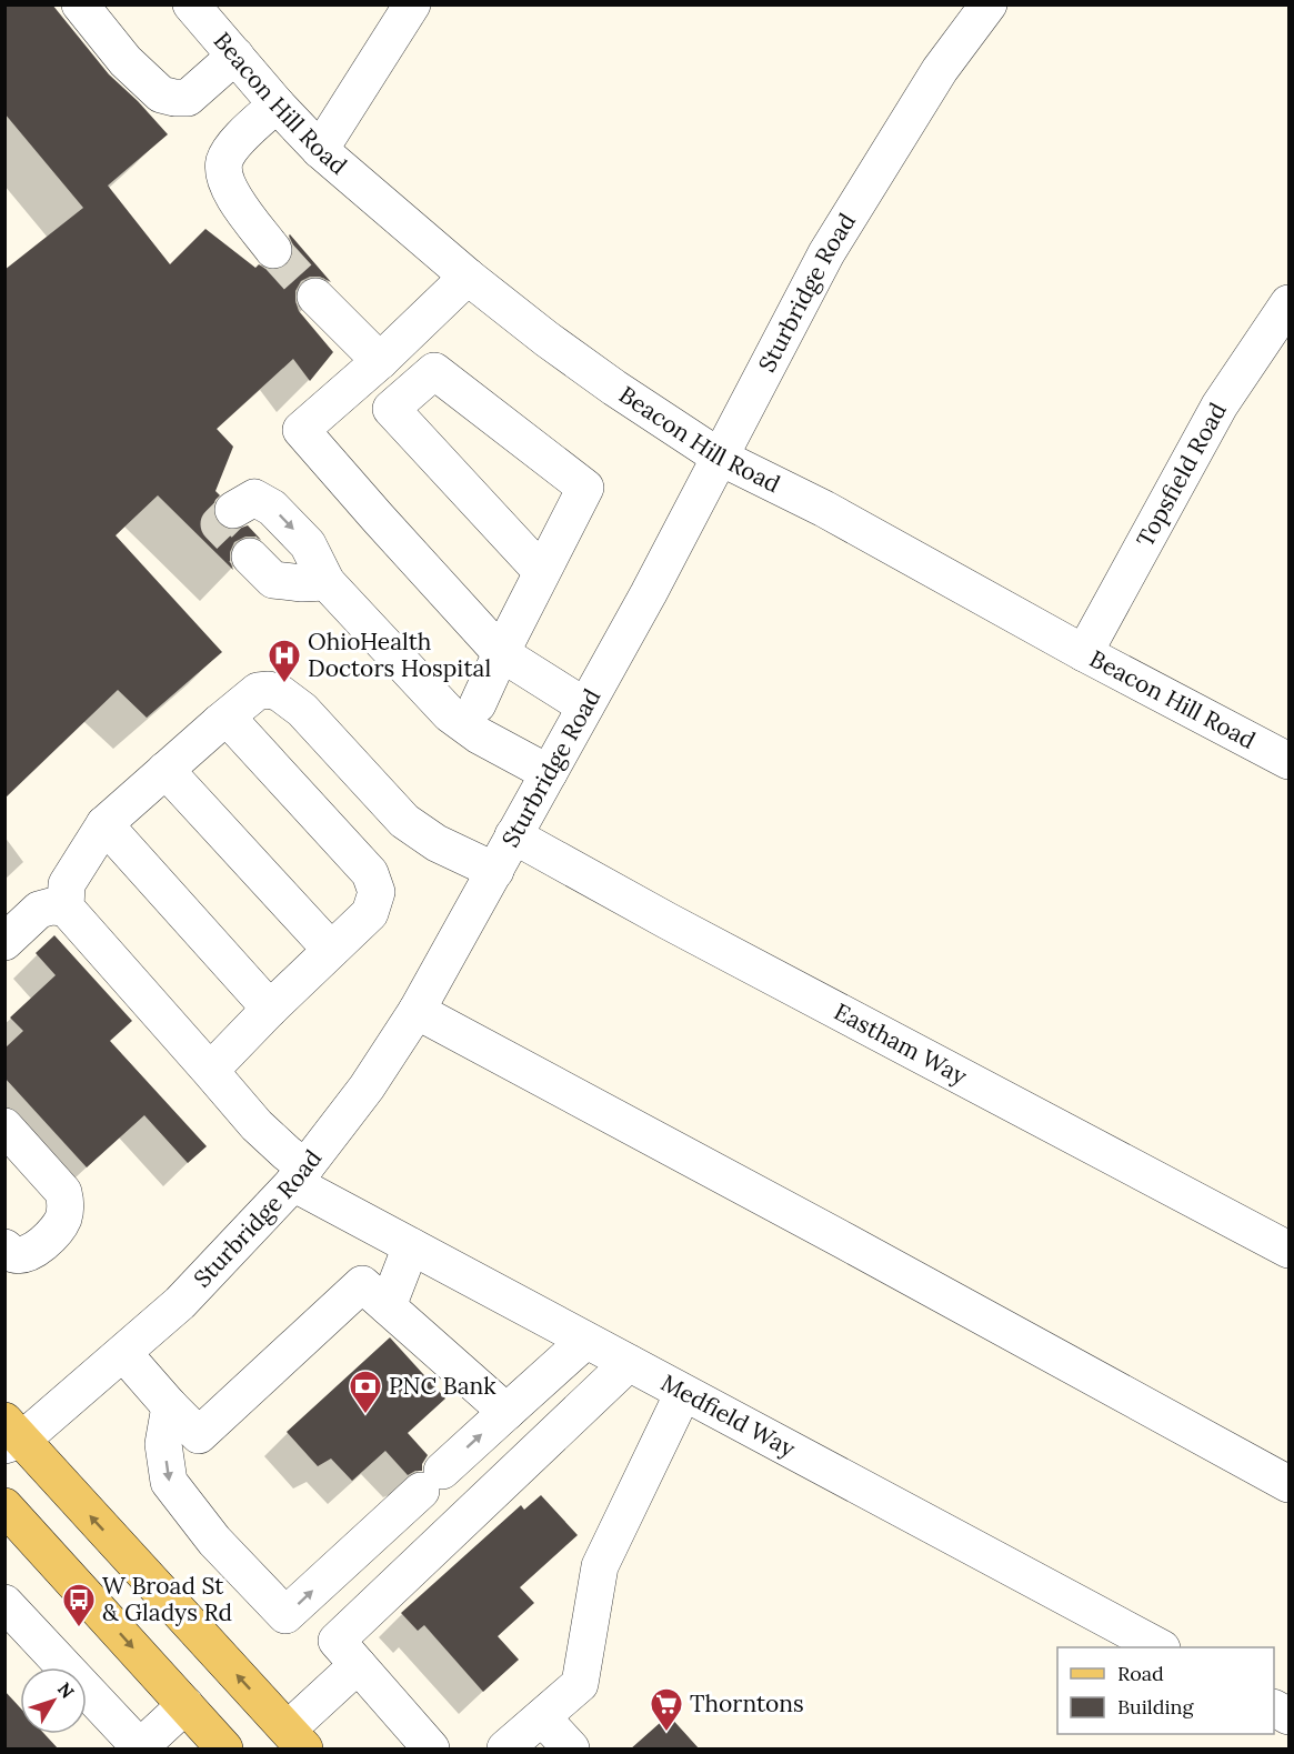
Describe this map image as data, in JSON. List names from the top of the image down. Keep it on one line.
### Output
{"streets":{"street":["Beacon Hill Road","Sturbridge Road","Topsfield Road","Eastham Way","Medfield Way"]},"crossings":[["Beacon Hill Road","Sturbridge Road"],["Beacon Hill Road","Topsfield Road"],["Sturbridge Road","Eastham Way"],["Sturbridge Road","Medfield Way"]],"places":{"hospital":["OhioHealth Doctors Hospital"],"bank":["PNC Bank"],"bus stop":["W Broad St & Gladys Rd"],"supermarket":["Thorntons"]},"legend":["Road","Building"],"north":"top right"}
